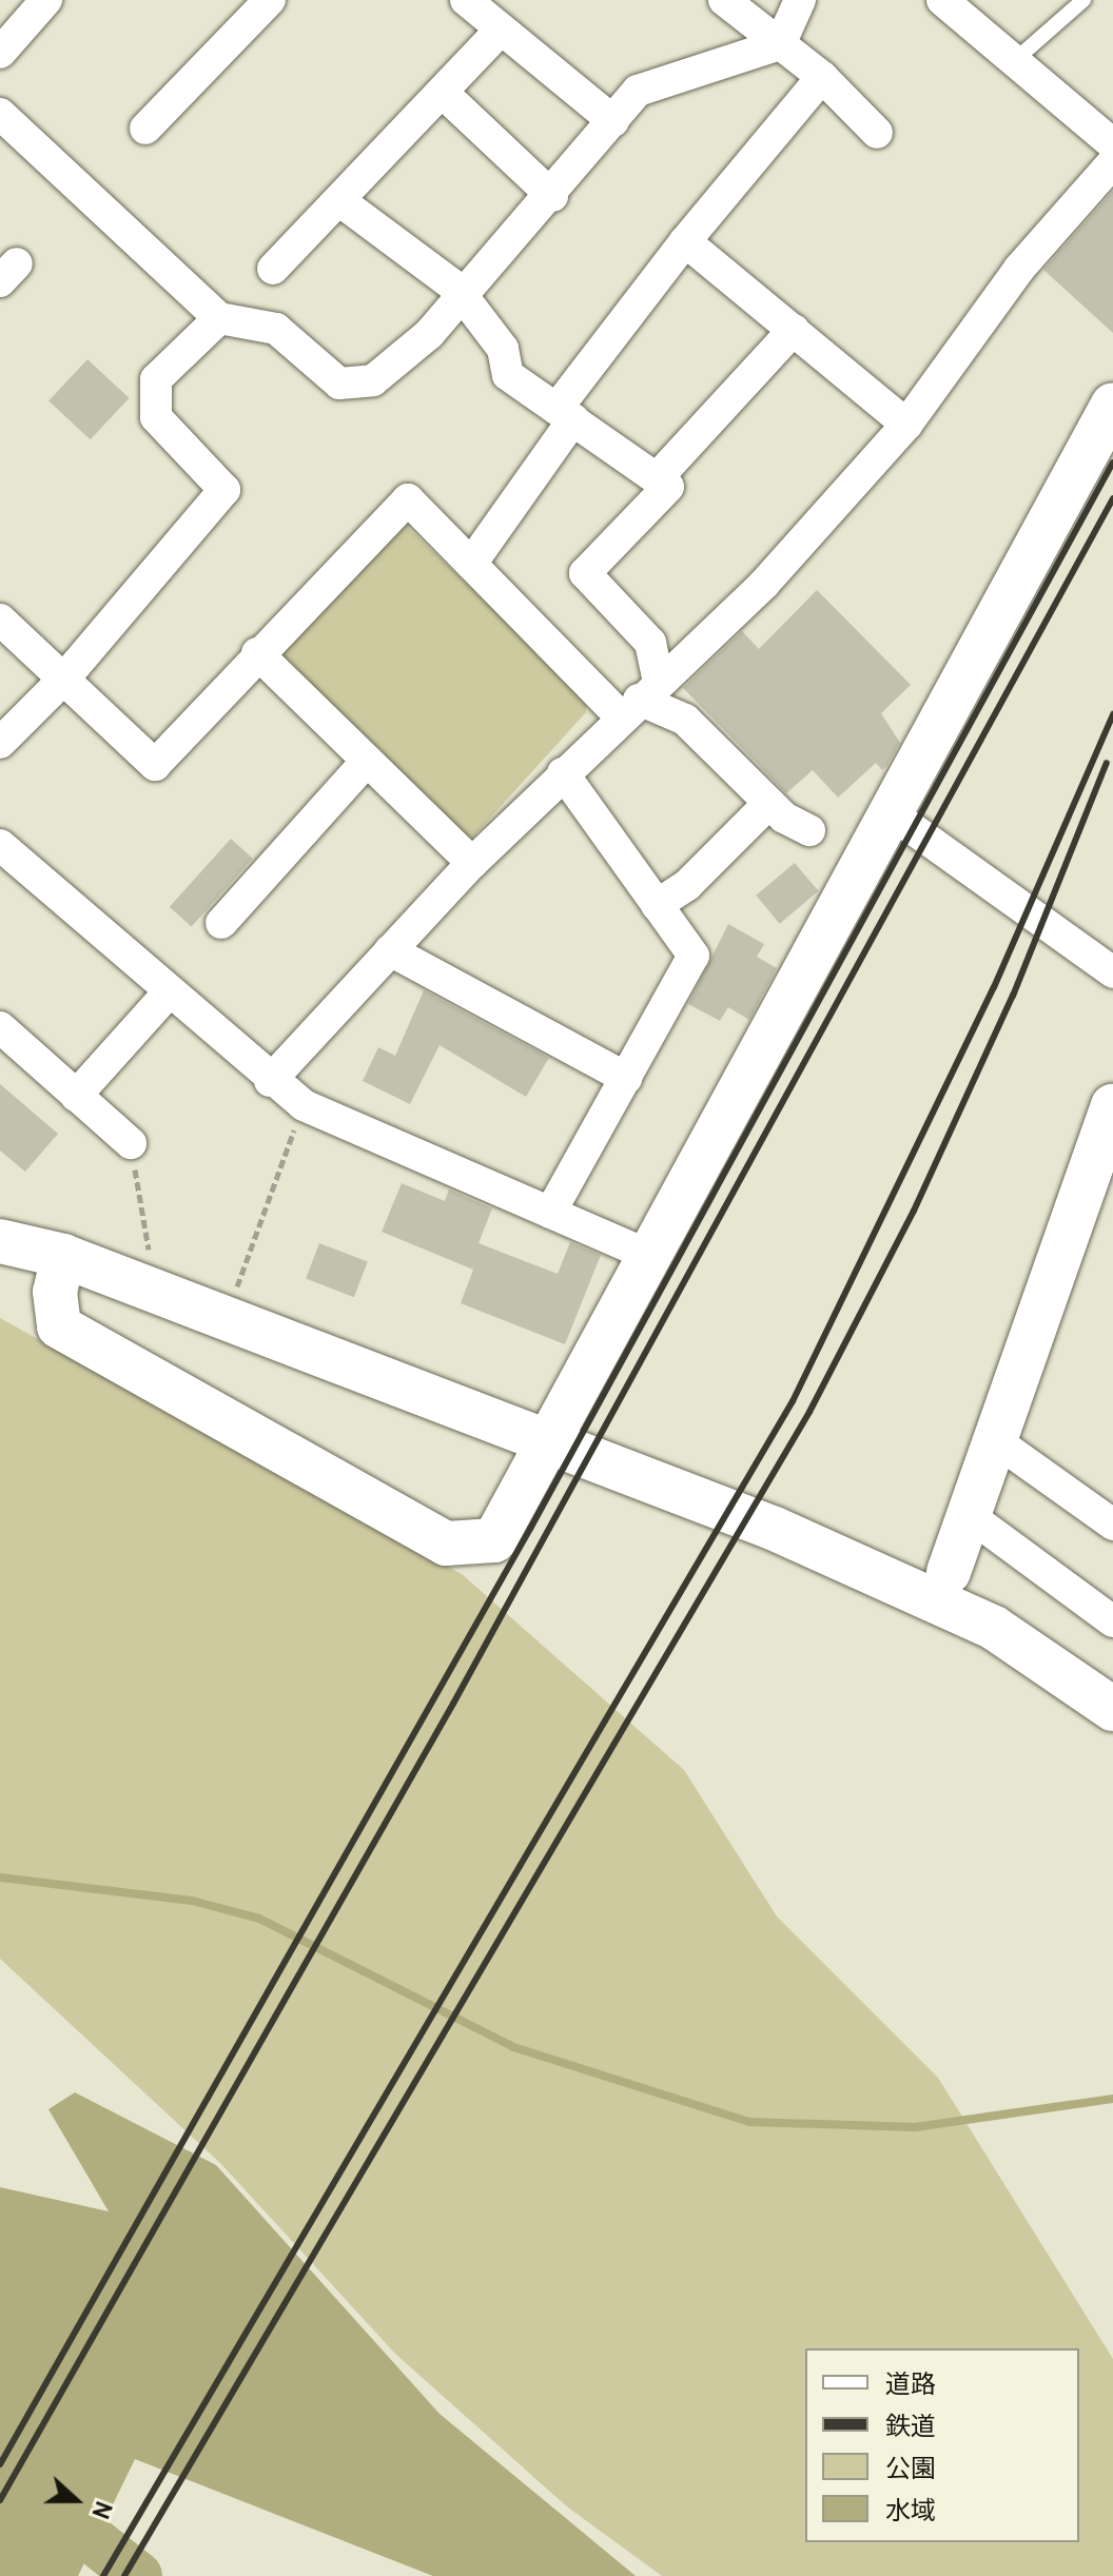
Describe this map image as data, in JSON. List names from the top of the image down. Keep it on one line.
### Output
{"legend":["道路","鉄道","公園","水域"],"north":"right"}
